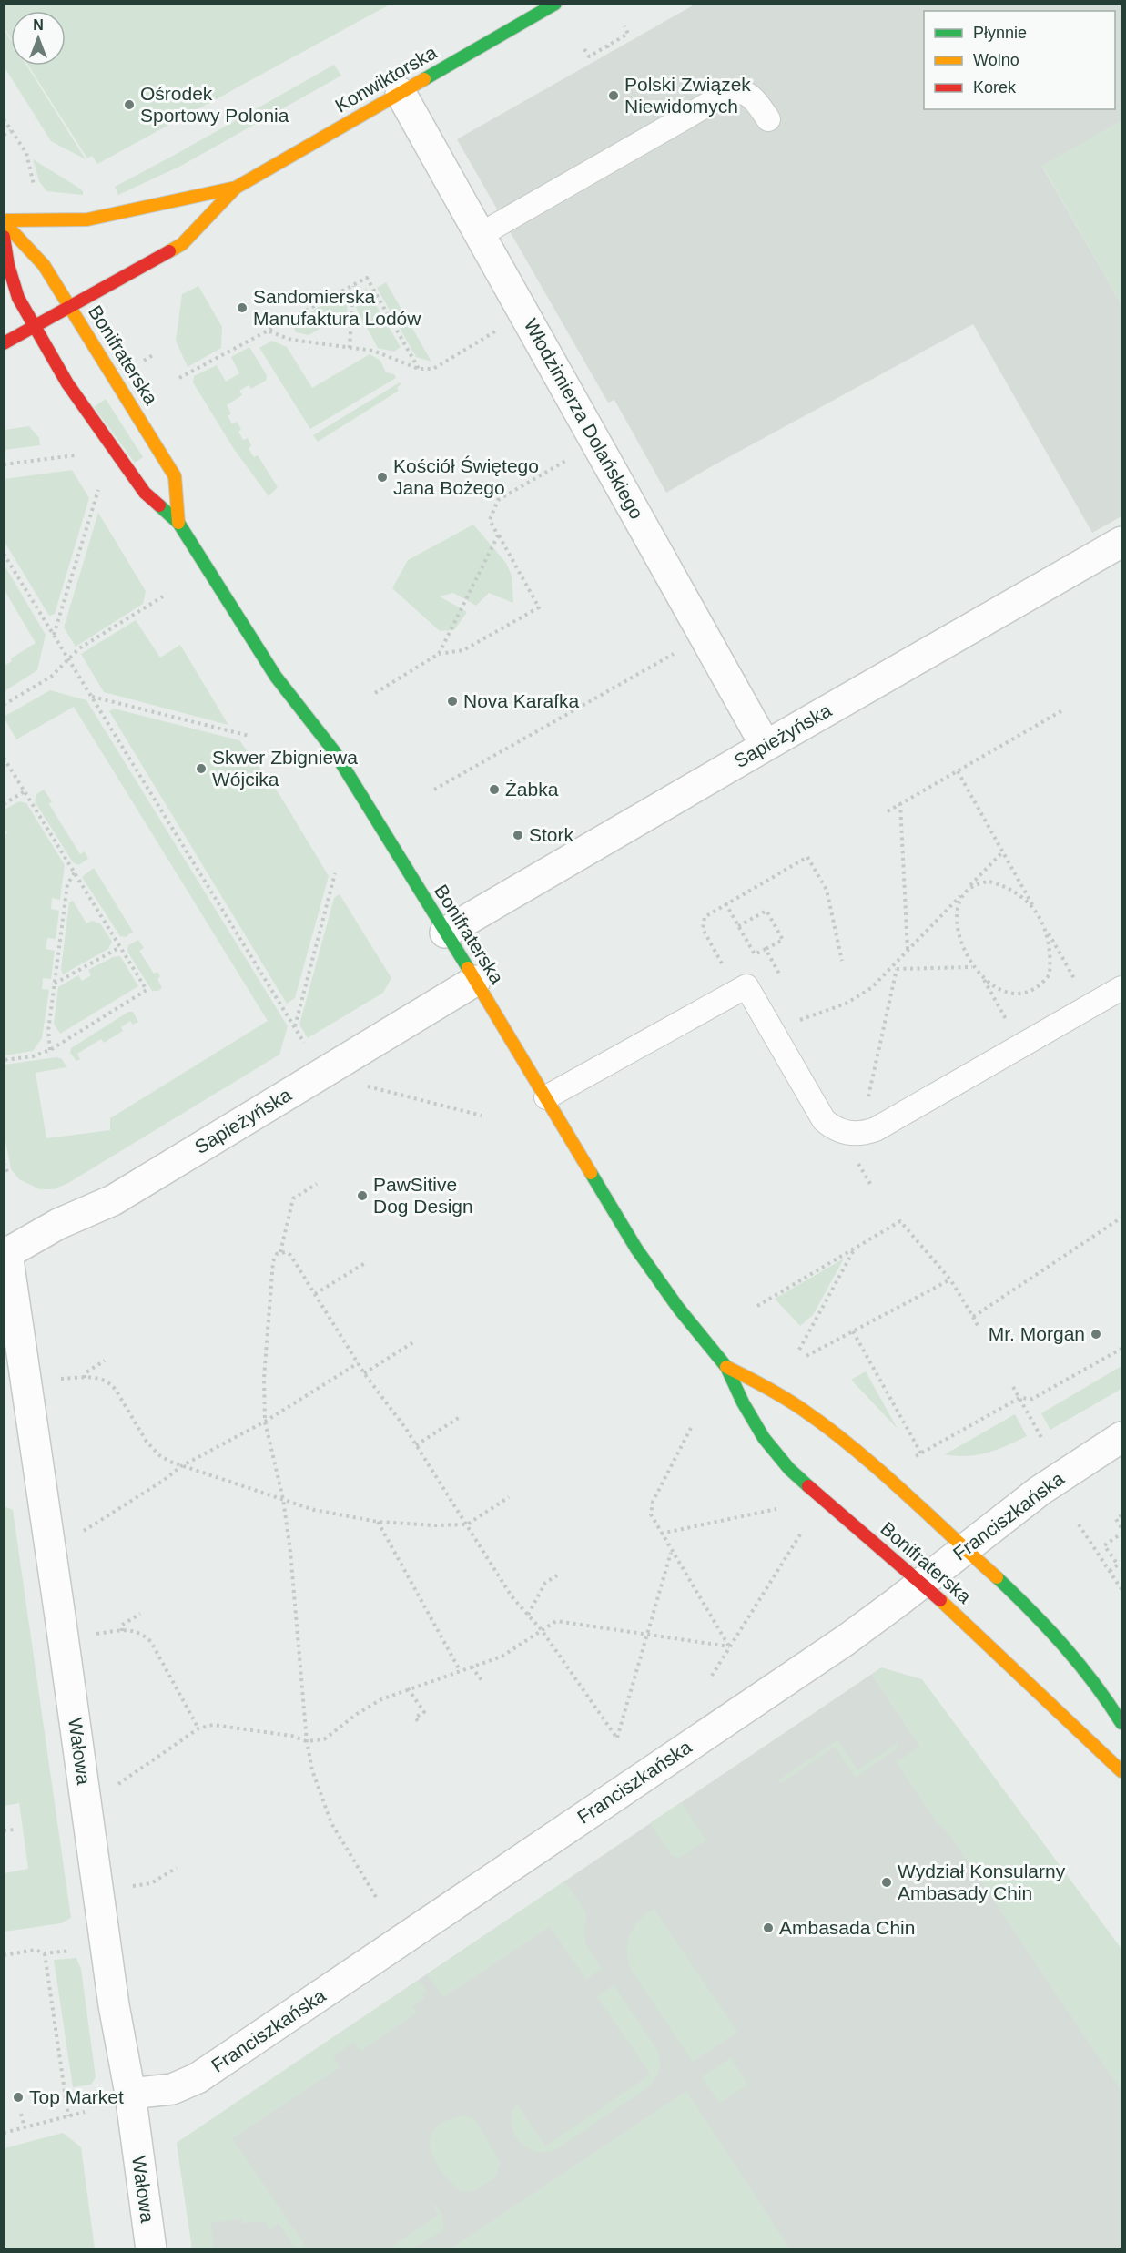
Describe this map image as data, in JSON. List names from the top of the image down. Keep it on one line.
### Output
{"streets":{"street":["Konwiktorska","Bonifraterska","Włodzimierza Dolańskiego","Sapieżyńska","Franciszkańska","Wałowa"]},"crossings":[["Konwiktorska","Bonifraterska"],["Konwiktorska","Włodzimierza Dolańskiego"],["Bonifraterska","Sapieżyńska"],["Bonifraterska","Franciszkańska"],["Włodzimierza Dolańskiego","Sapieżyńska"],["Sapieżyńska","Wałowa"],["Franciszkańska","Wałowa"]],"places":["Polski Związek Niewidomych","Ośrodek Sportowy Polonia","Sandomierska Manufaktura Lodów","Kościół Świętego Jana Bożego","Nova Karafka","Skwer Zbigniewa Wójcika","Żabka","Stork","PawSitive Dog Design","Mr. Morgan","Wydział Konsularny Ambasady Chin","Ambasada Chin","Top Market"],"legend":["Płynnie","Wolno","Korek"],"north":"top"}
